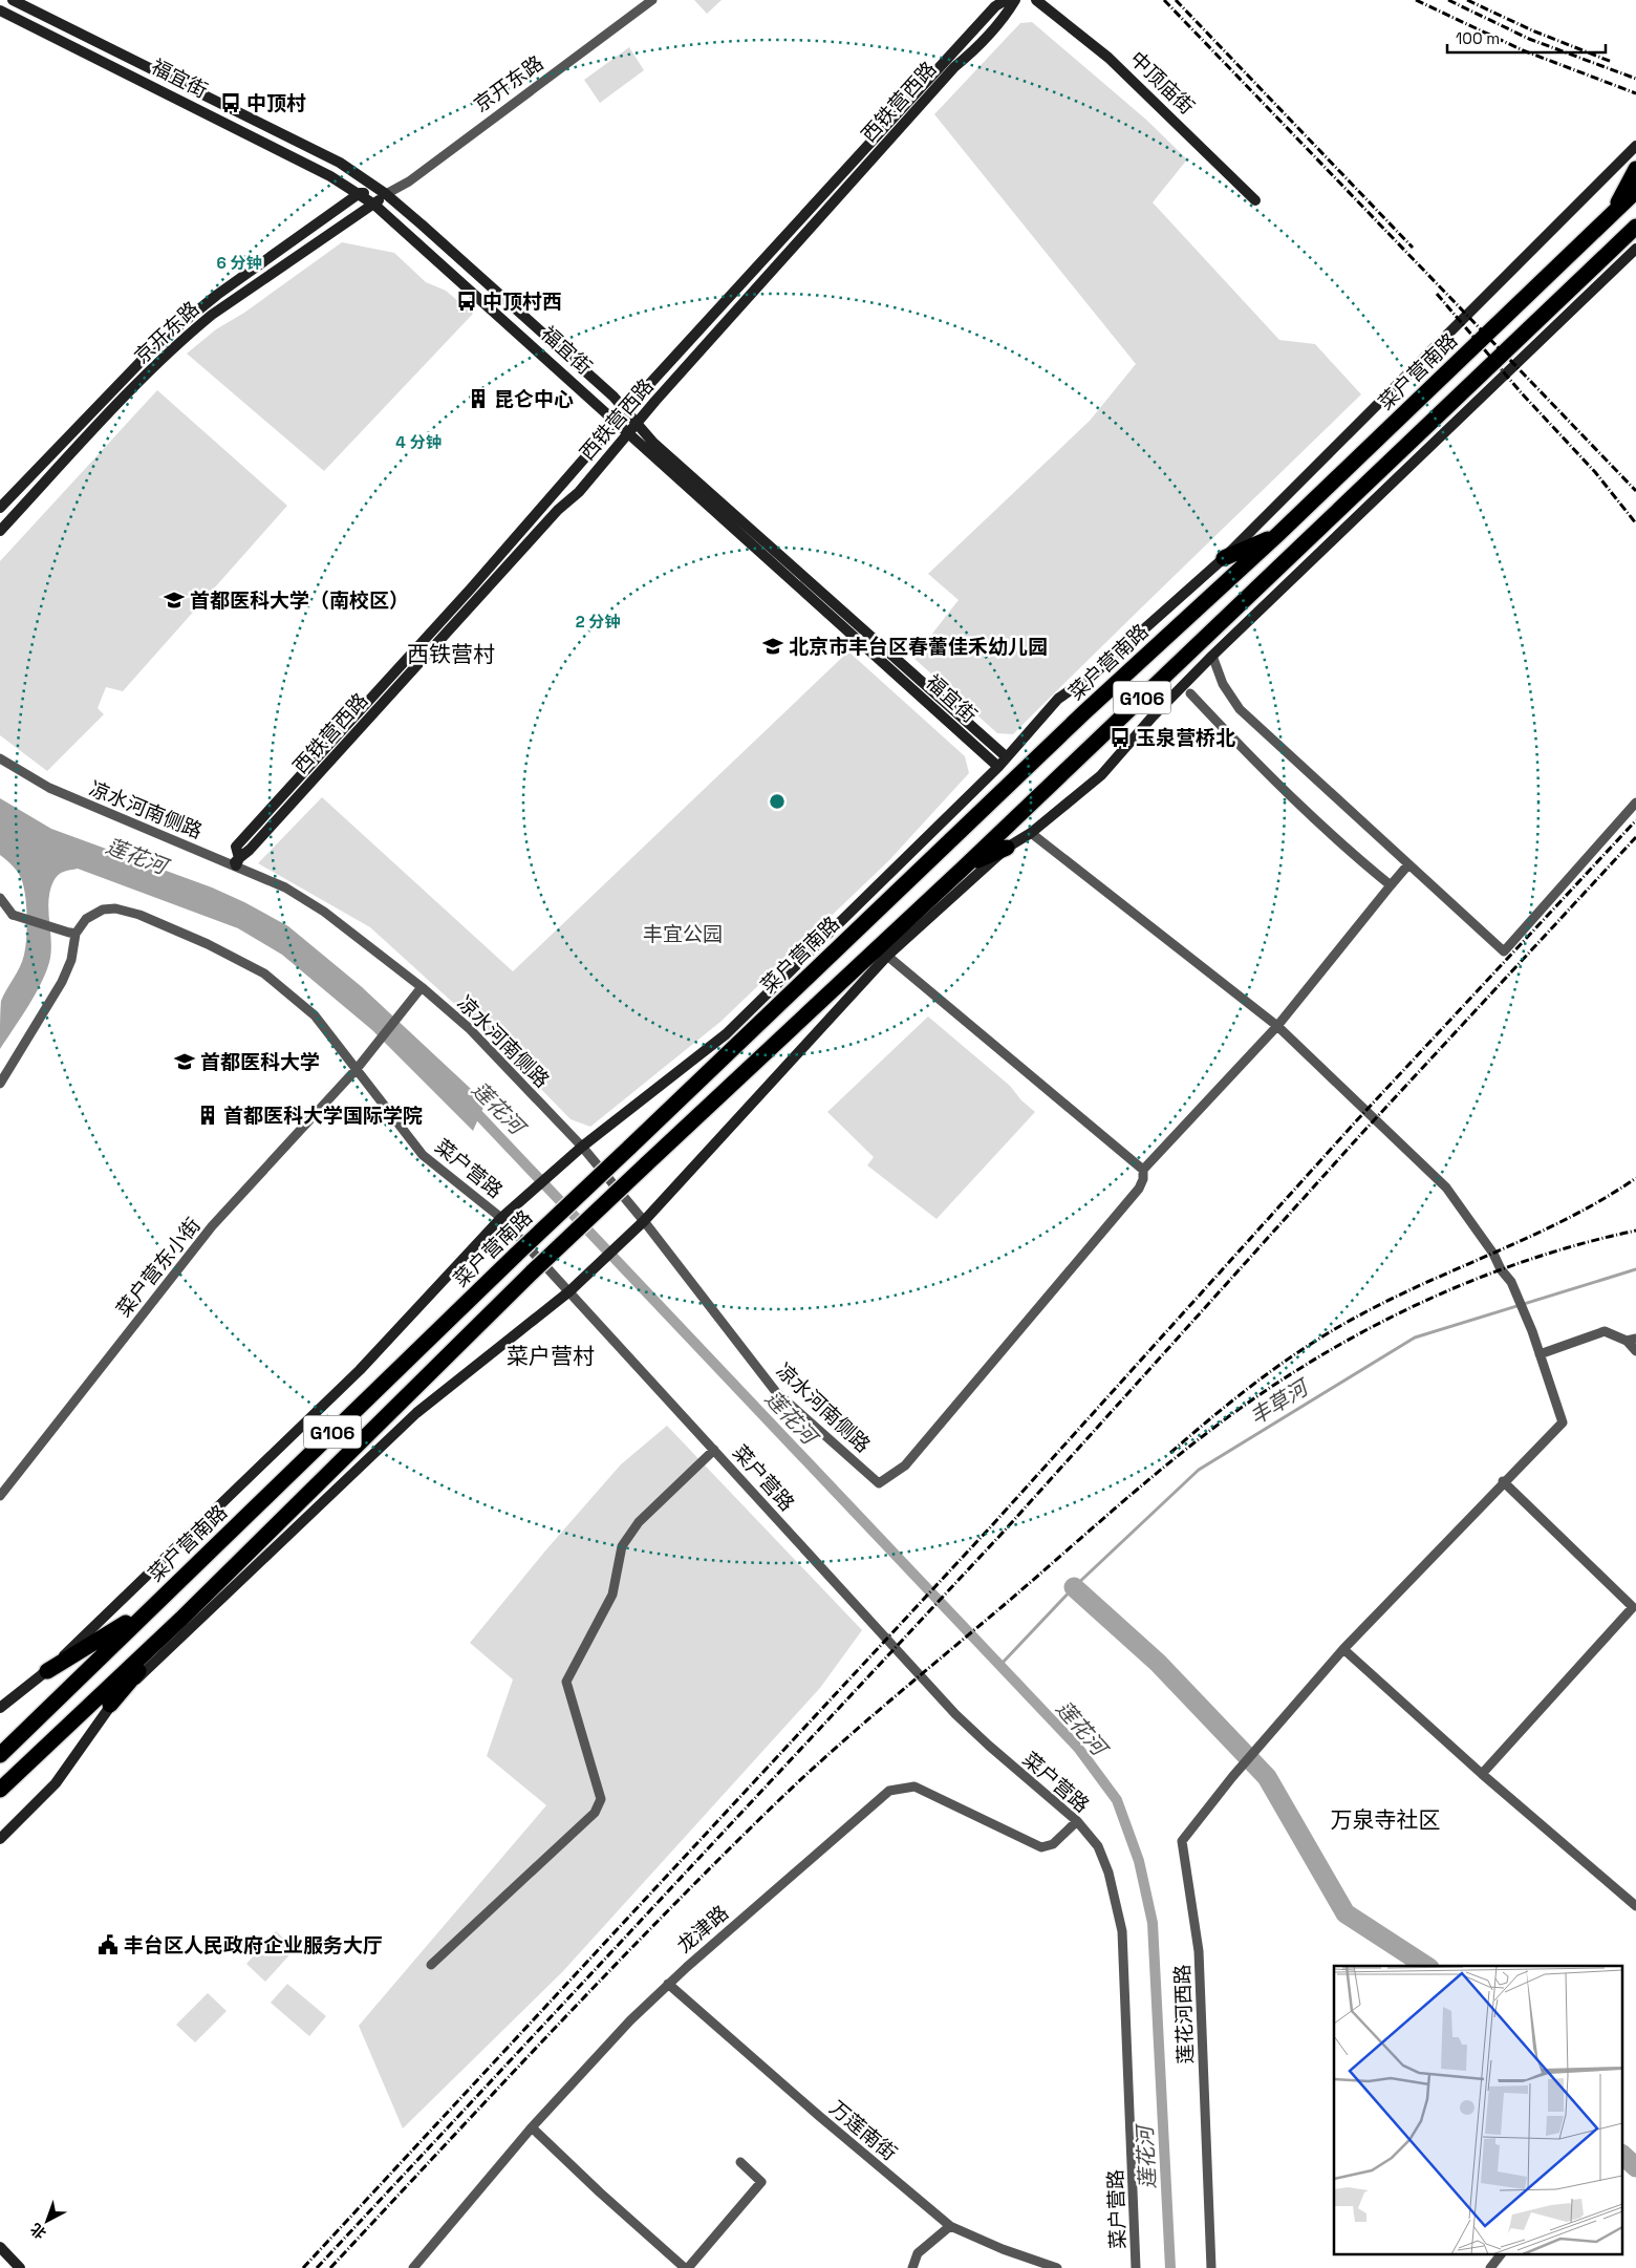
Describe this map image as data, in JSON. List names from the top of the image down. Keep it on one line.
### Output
{"streets":{"highway":["菜户营南路","G106"],"street":["福宜街","中顶庙街","京开东路","西铁营西路","凉水河南侧路","菜户营路","菜户营东小街","龙津路","莲花河西路","万莲南街"]},"crossings":[["福宜街","京开东路"],["福宜街","西铁营西路"],["福宜街","菜户营南路"],["西铁营西路","凉水河南侧路"],["菜户营南路","凉水河南侧路"],["菜户营南路","菜户营路"],["凉水河南侧路","菜户营东小街"],["菜户营路","菜户营东小街"],["菜户营路","龙津路"],["龙津路","万莲南街"]],"districts":["西铁营村","菜户营村","万泉寺社区"],"water":["莲花河","丰草河"],"parks":["丰宜公园"],"places":{"bus stop":["中顶村","中顶村西","玉泉营桥北"],"building":["昆仑中心","首都医科大学国际学院"],"school or university":["首都医科大学（南校区）","北京市丰台区春蕾佳禾幼儿园","首都医科大学"],"public building":["丰台区人民政府企业服务大厅"]},"scale_bar":"100 m","north":"bottom left","rings":["6 分钟","4 分钟","2 分钟"]}
